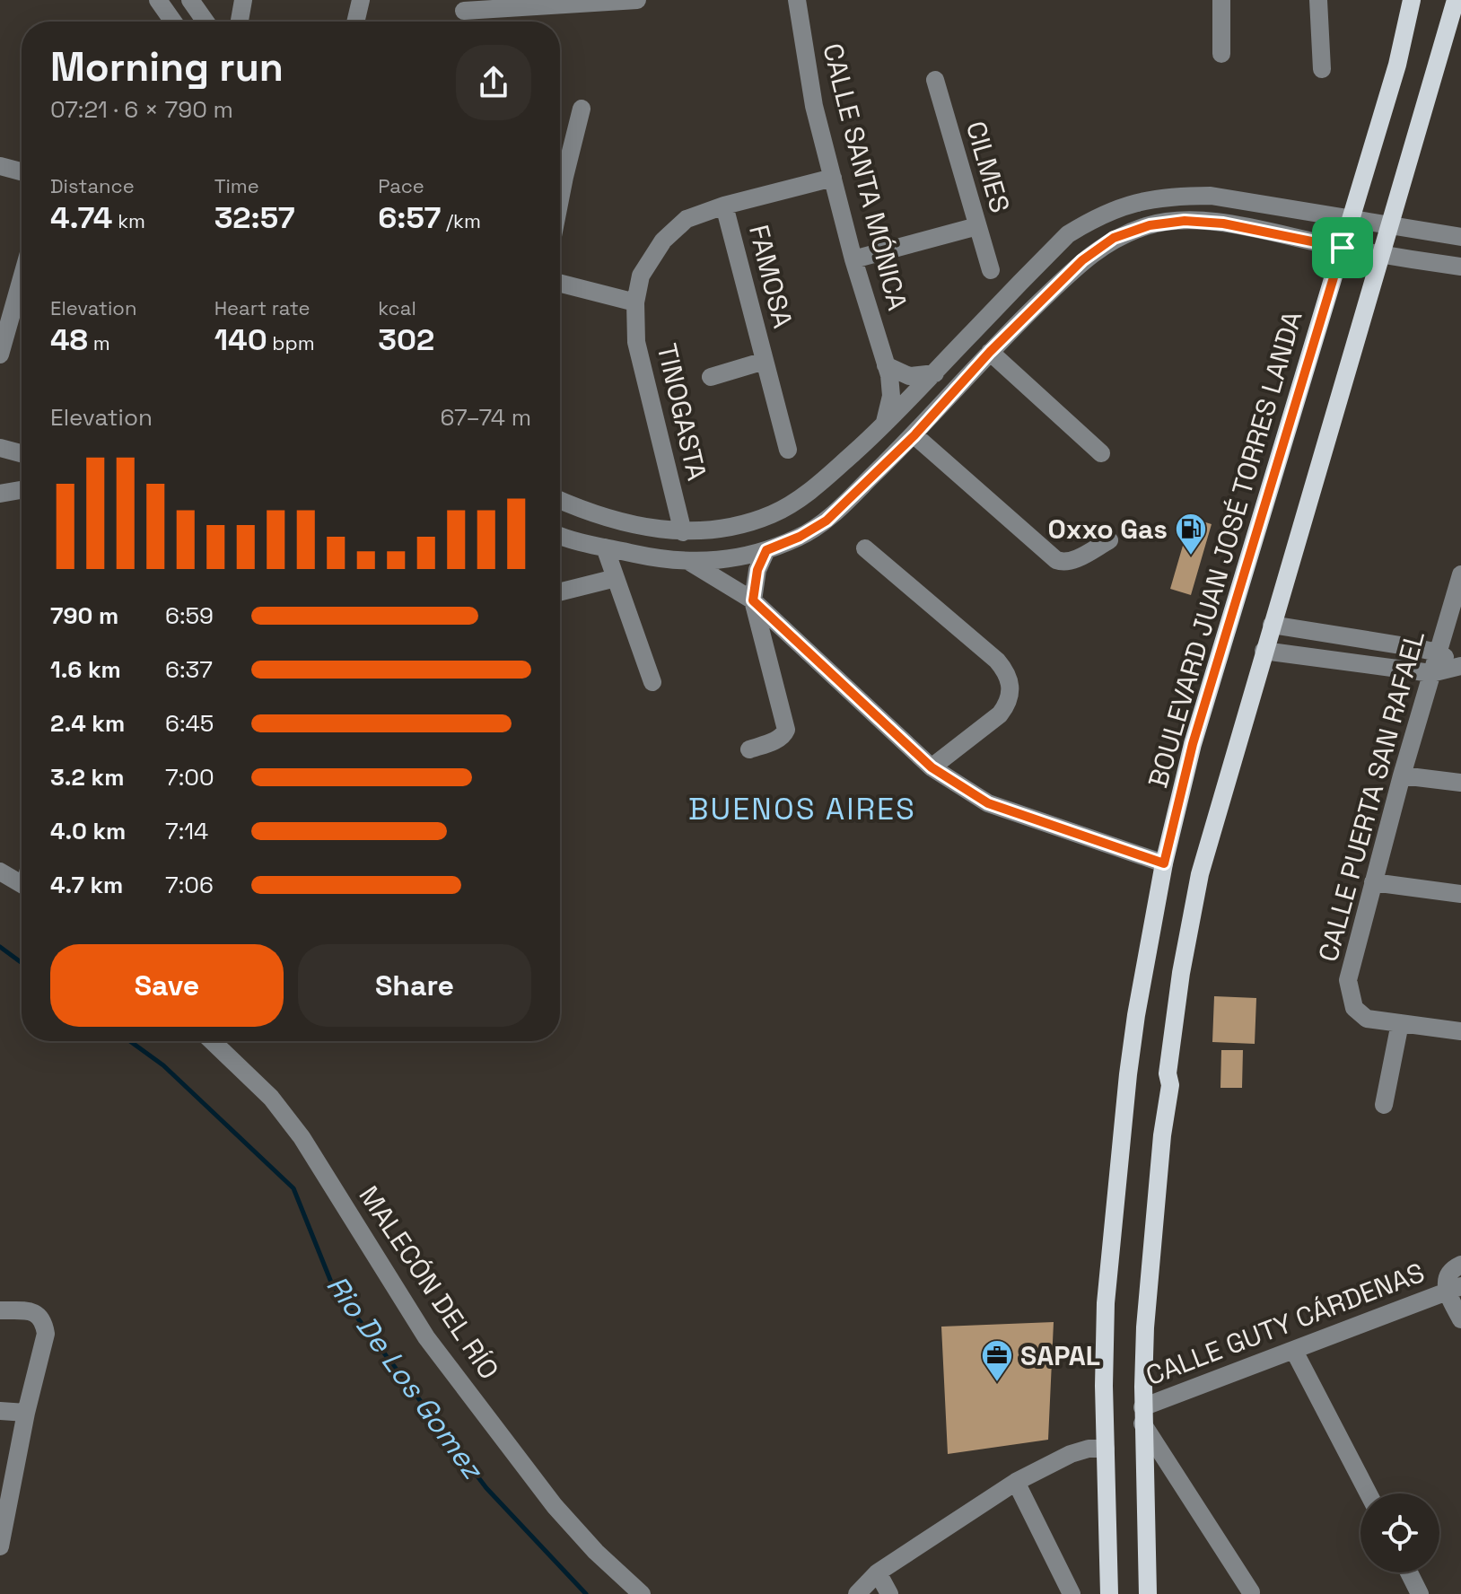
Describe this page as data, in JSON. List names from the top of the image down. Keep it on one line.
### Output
{"streets":{"main road":["BOULEVARD JUAN JOSÉ TORRES LANDA"],"street":["CILMES","CALLE SANTA MÓNICA","FAMOSA","TINOGASTA","CALLE PUERTA SAN RAFAEL","MALECÓN DEL RÍO","CALLE GUTY CÁRDENAS"]},"crossings":[["CALLE SANTA MÓNICA","TINOGASTA"],["FAMOSA","TINOGASTA"]],"districts":["BUENOS AIRES"],"water":["Rio De Los Gomez"],"places":{"fuel station":["Oxxo Gas"],"office":["SAPAL"]},"page":{"heading":["Morning run","07:21 · 6 × 790 m"],"stats":[["Distance","4.74 km"],["Time","32:57"],["Pace","6:57 /km"],["Elevation","48 m"],["Heart rate","140 bpm"],["kcal","302"]],"chart":["Elevation","67–74 m"],"list":[{"name":"790 m","note":"6:59"},{"name":"1.6 km","note":"6:37"},{"name":"2.4 km","note":"6:45"},{"name":"3.2 km","note":"7:00"},{"name":"4.0 km","note":"7:14"},{"name":"4.7 km","note":"7:06"}],"buttons":["Save","Share"]}}
